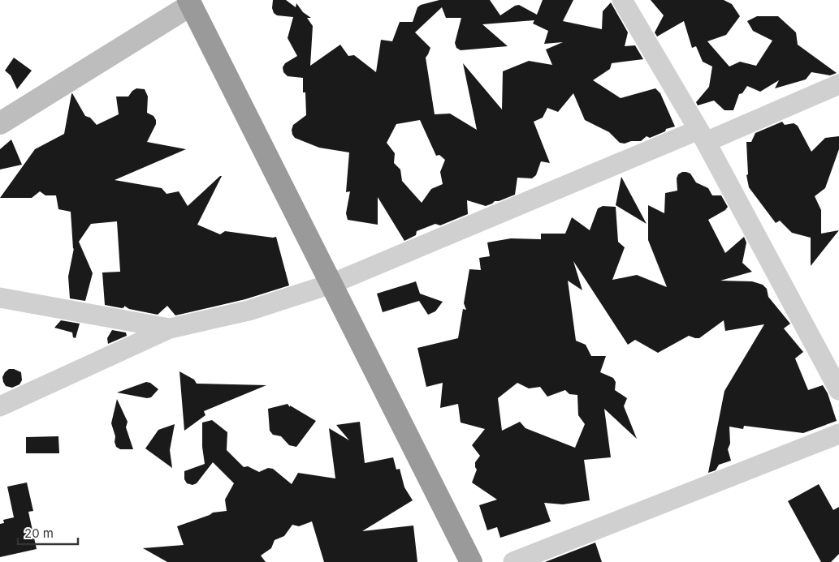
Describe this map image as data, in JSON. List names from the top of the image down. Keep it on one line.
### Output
{"scale_bar":"20 m"}
